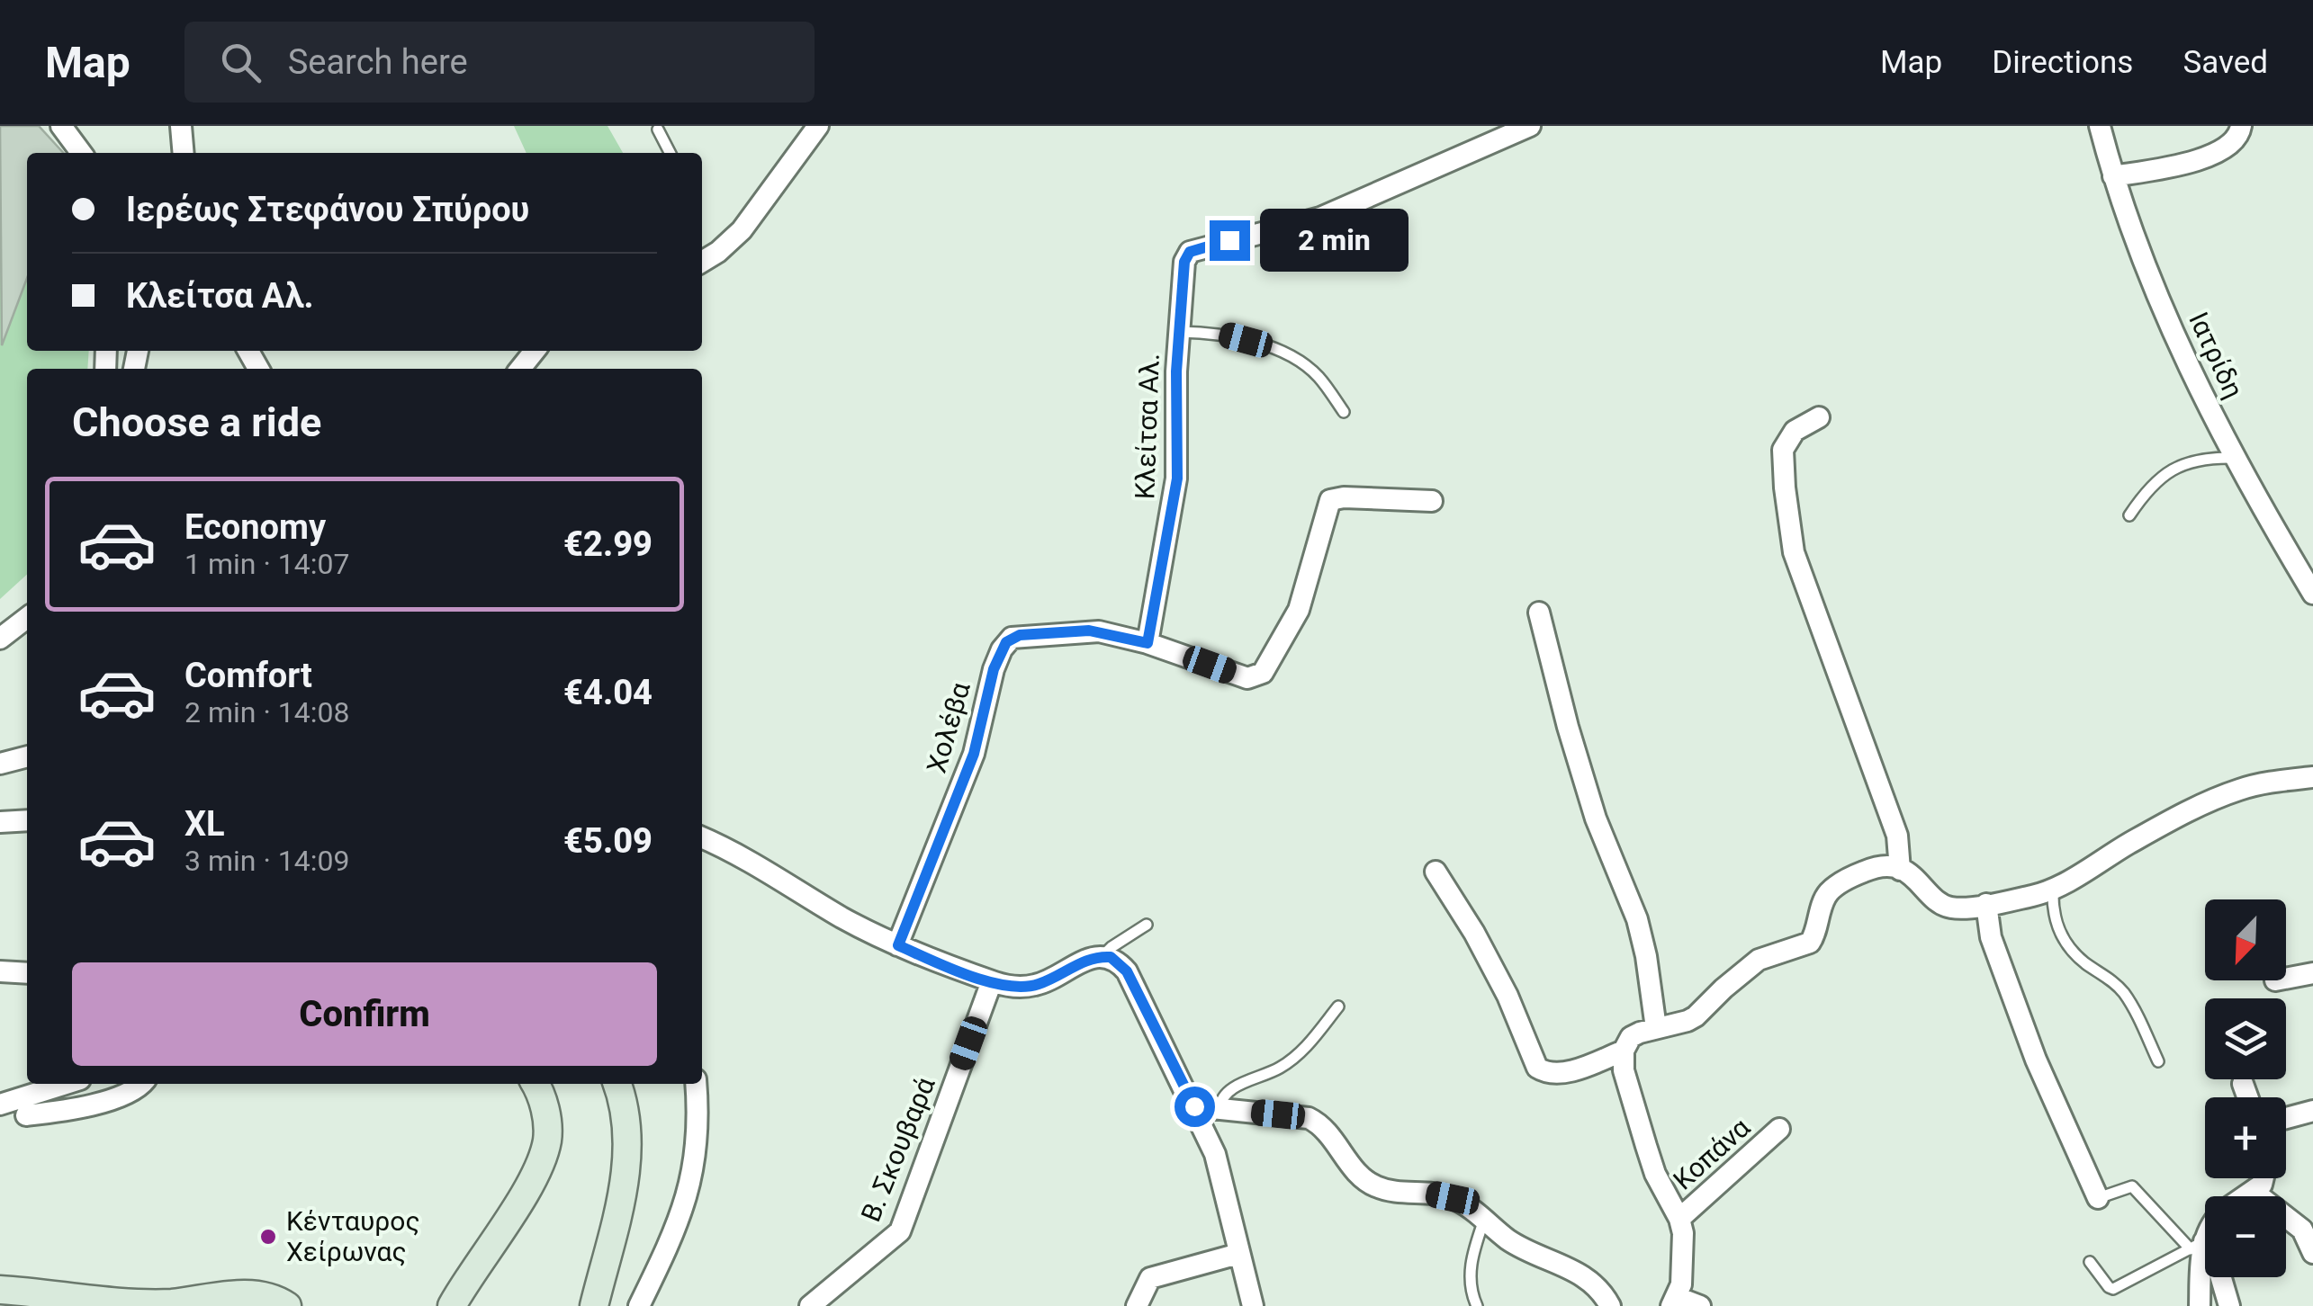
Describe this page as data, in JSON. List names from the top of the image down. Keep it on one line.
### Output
{"streets":{"street":["Ιατρίδη","Κλείτσα Αλ.","Χολέβα","Β. Σκουβαρά","Κοπάνα"]},"crossings":[["Κλείτσα Αλ.","Χολέβα"]],"places":["Κένταυρος Χείρωνας"],"north":"bottom left","page":{"header":"Map","search":"Search here","nav":["Map","Directions","Saved"],"banner":["Ιερέως Στεφάνου Σπύρου","Κλείτσα Αλ."],"bubble":"2 min","heading":"Choose a ride","list":[{"name":"Economy","note":"1 min · 14:07","value":"€2.99"},{"name":"Comfort","note":"2 min · 14:08","value":"€4.04"},{"name":"XL","note":"3 min · 14:09","value":"€5.09"}],"map_buttons":["+","−"],"buttons":"Confirm"}}
